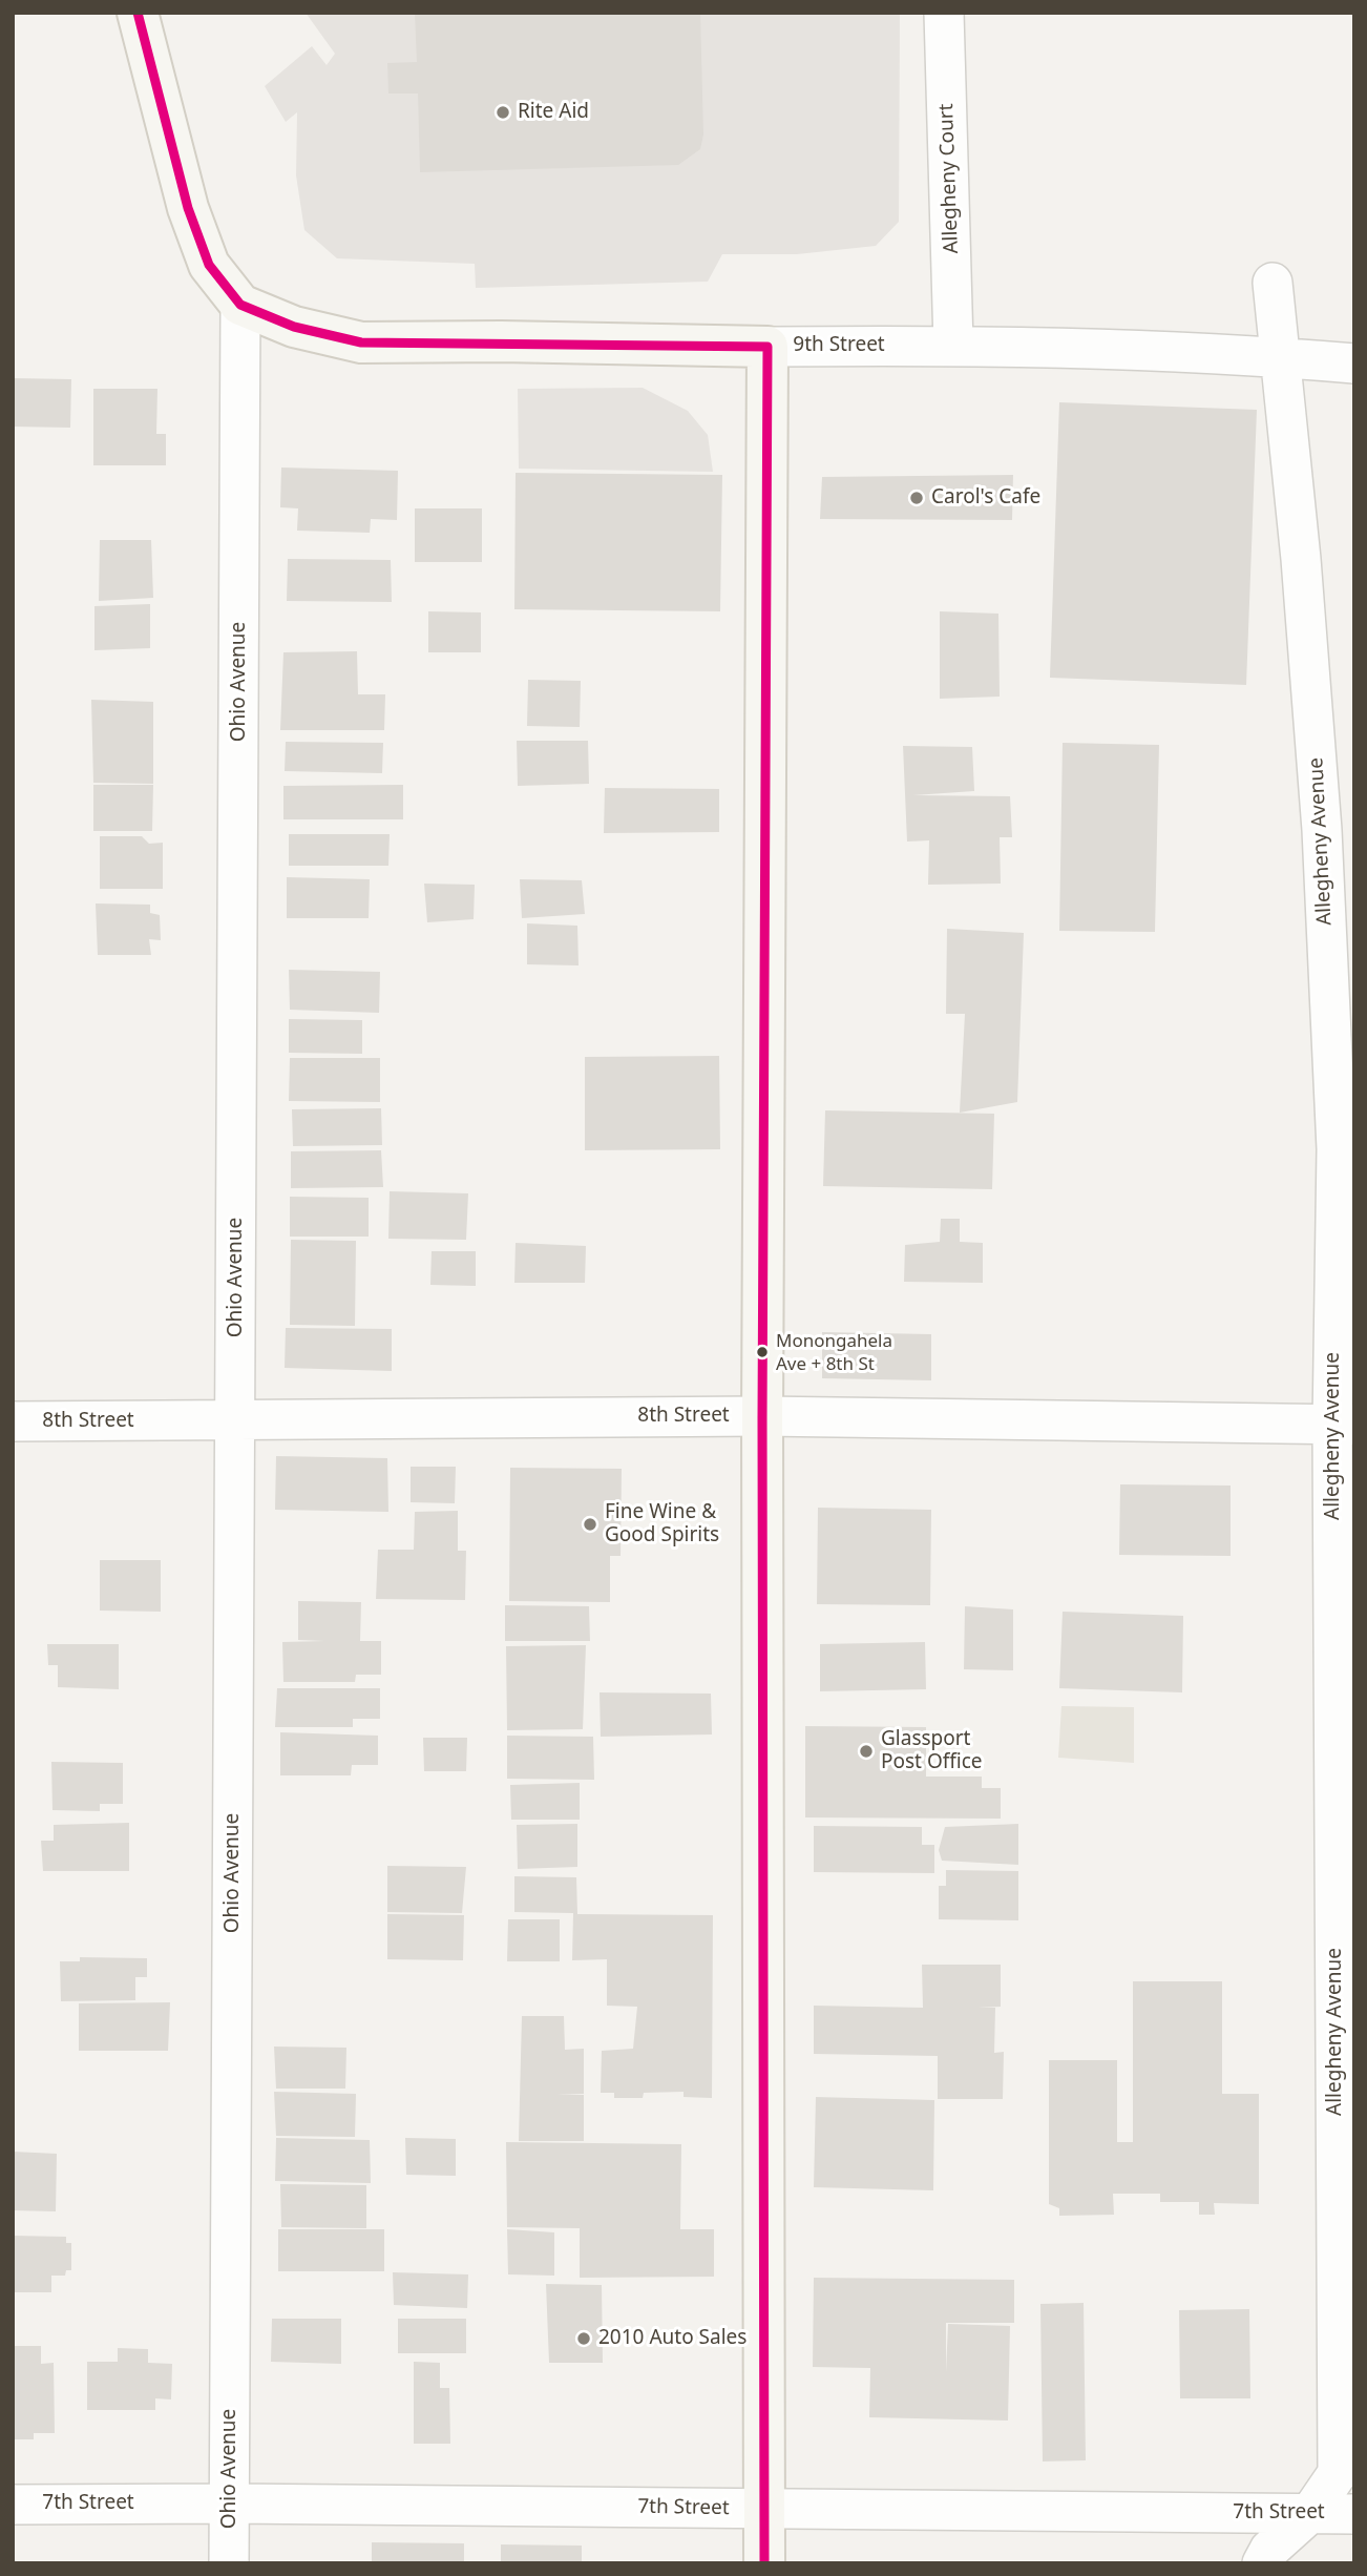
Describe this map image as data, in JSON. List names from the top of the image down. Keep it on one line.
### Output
{"streets":{"main road":["9th Street"],"street":["Allegheny Court","Ohio Avenue","Allegheny Avenue","8th Street","7th Street"]},"crossings":[["Allegheny Court","9th Street"],["9th Street","Ohio Avenue"],["9th Street","Allegheny Avenue"],["Ohio Avenue","8th Street"],["Ohio Avenue","7th Street"],["Allegheny Avenue","8th Street"],["Allegheny Avenue","7th Street"]],"places":["Rite Aid","Carol's Cafe","Monongahela Ave + 8th St","Fine Wine & Good Spirits","Glassport Post Office","2010 Auto Sales"]}
